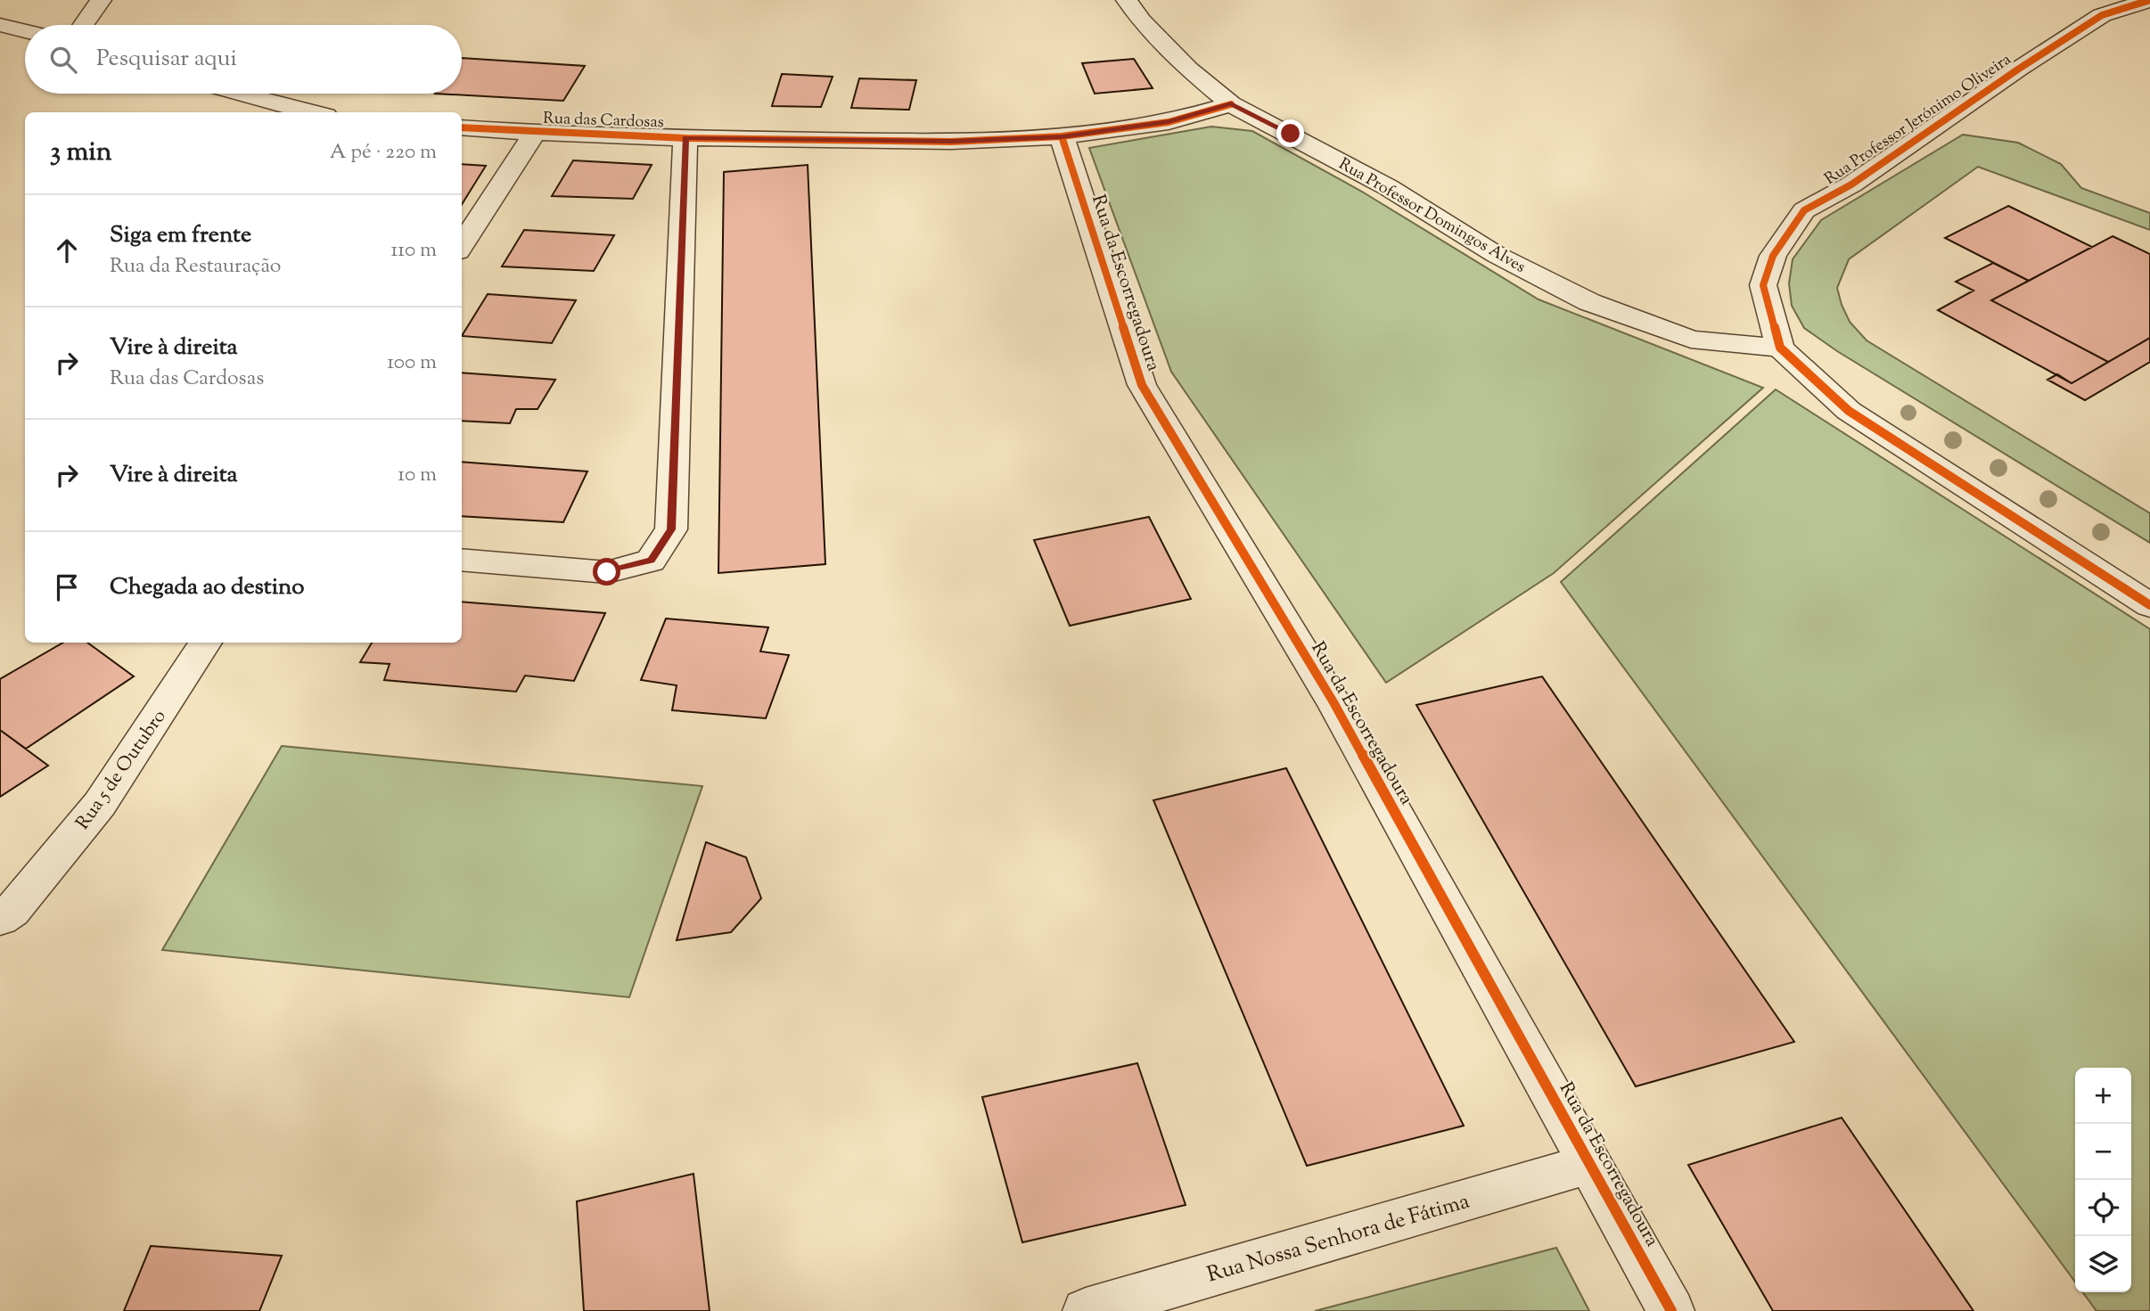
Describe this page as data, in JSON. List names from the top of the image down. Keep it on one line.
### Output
{"streets":{"street":["Rua Professor Jerónimo Oliveira","Rua das Cardosas","Rua Professor Domingos Alves","Rua da Escorregadoura","Rua 5 de Outubro","Rua Nossa Senhora de Fátima"]},"crossings":[["Rua Professor Jerónimo Oliveira","Rua Professor Domingos Alves"],["Rua das Cardosas","Rua Professor Domingos Alves"],["Rua das Cardosas","Rua da Escorregadoura"],["Rua da Escorregadoura","Rua Nossa Senhora de Fátima"]],"page":{"search":"Pesquisar aqui","heading":["3 min","A pé · 220 m"],"list":[["Siga em frente","Rua da Restauração","110 m"],["Vire à direita","Rua das Cardosas","100 m"],["Vire à direita","10 m"],"Chegada ao destino"],"map_buttons":["+","−"]}}
